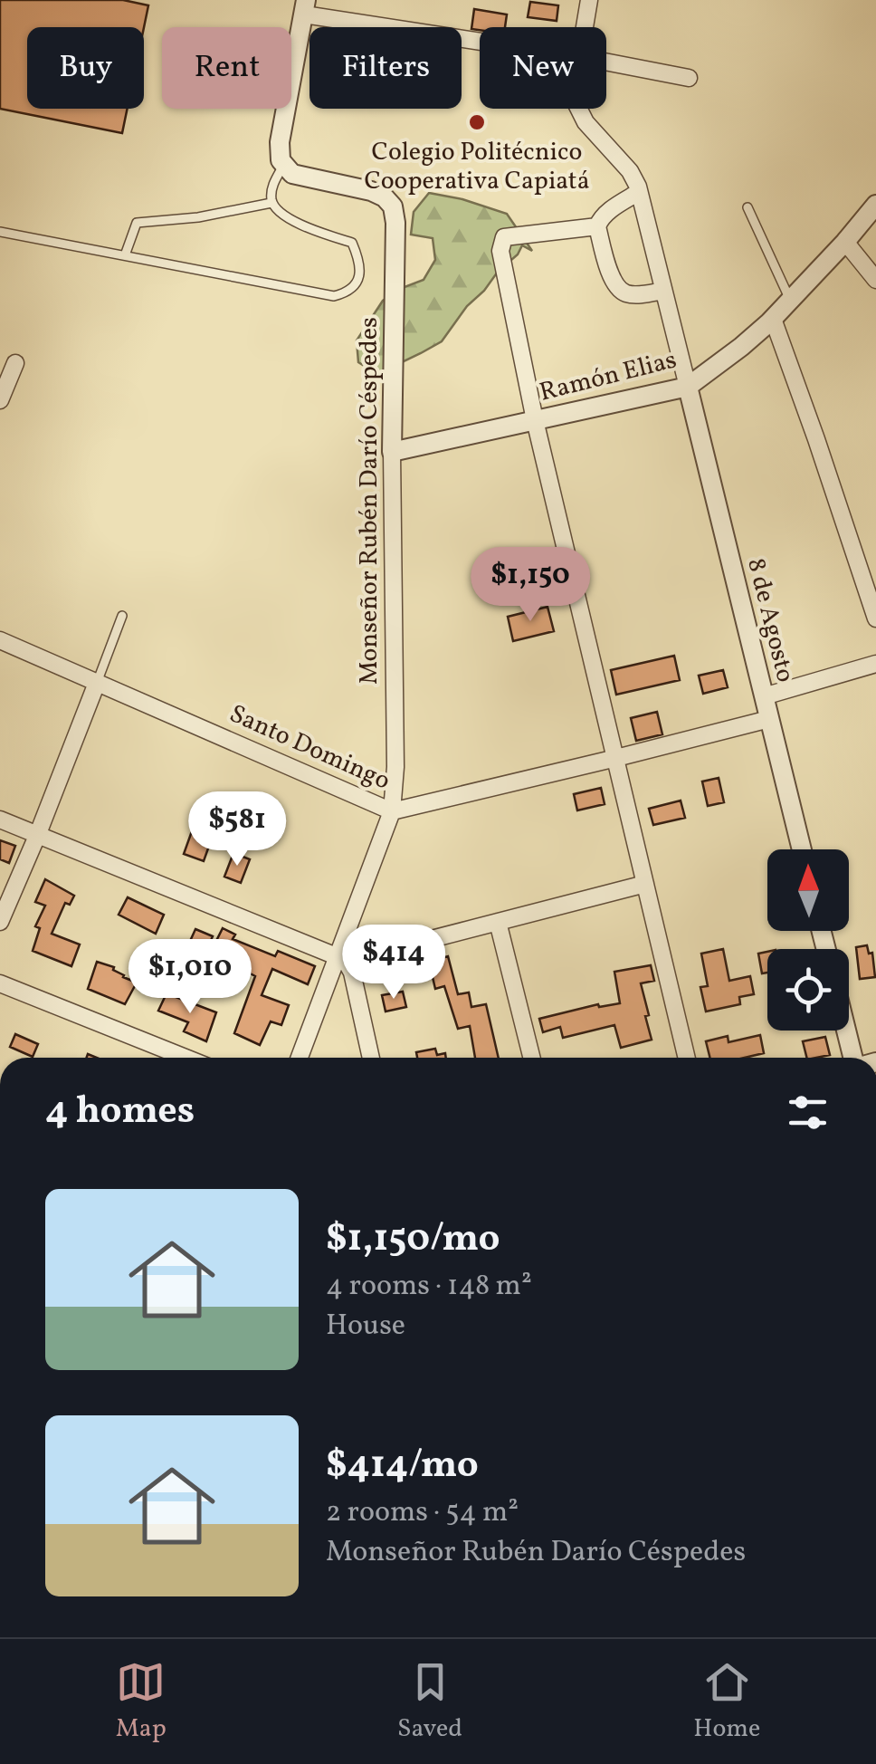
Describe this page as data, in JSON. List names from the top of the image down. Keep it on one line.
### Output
{"streets":{"street":["Ramón Elias","Monseñor Rubén Darío Céspedes","8 de Agosto","Santo Domingo"]},"crossings":[["Ramón Elias","Monseñor Rubén Darío Céspedes"],["Ramón Elias","8 de Agosto"],["Monseñor Rubén Darío Céspedes","Santo Domingo"],["8 de Agosto","Santo Domingo"]],"places":["Colegio Politécnico Cooperativa Capiatá"],"north":"top","page":{"chip":["Buy","Rent","Filters","New"],"price":["$1,150","$581","$414","$1,010"],"heading":"4 homes","list":[{"name":"$1,150/mo","note":"4 rooms · 148 m² · House"},{"name":"$414/mo","note":"2 rooms · 54 m² · Monseñor Rubén Darío Céspedes"}],"tabs":["Map","Saved","Home"]}}
